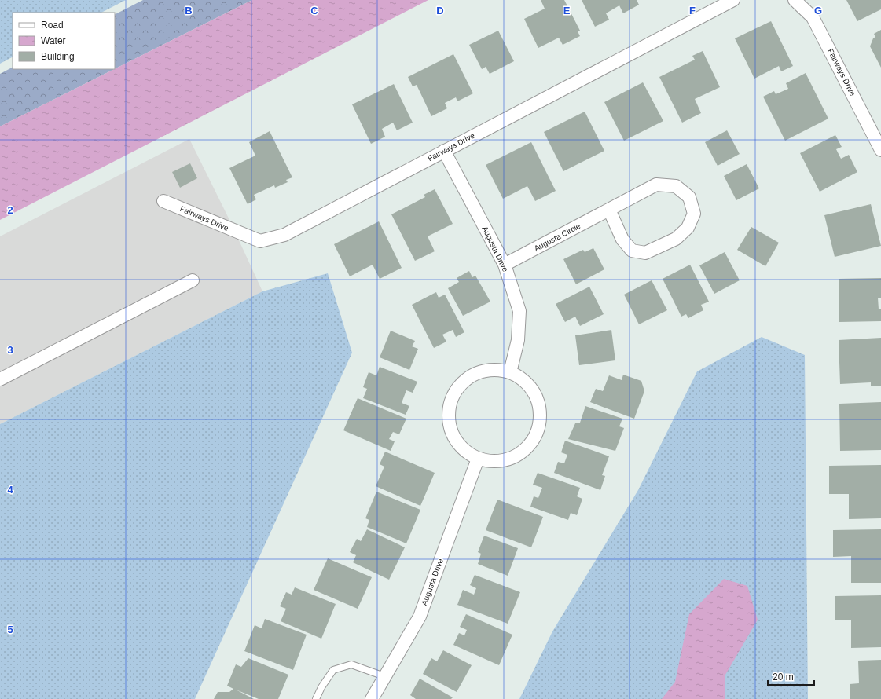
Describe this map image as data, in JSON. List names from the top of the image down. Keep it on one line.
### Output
{"streets":{"street":["Fairways Drive","Augusta Circle","Augusta Drive"]},"crossings":[["Fairways Drive","Augusta Drive"],["Augusta Circle","Augusta Drive"]],"legend":["Road","Water","Building"],"scale_bar":"20 m","grid":{"columns":["B","C","D","E","F","G"],"rows":["2","3","4","5"]}}
